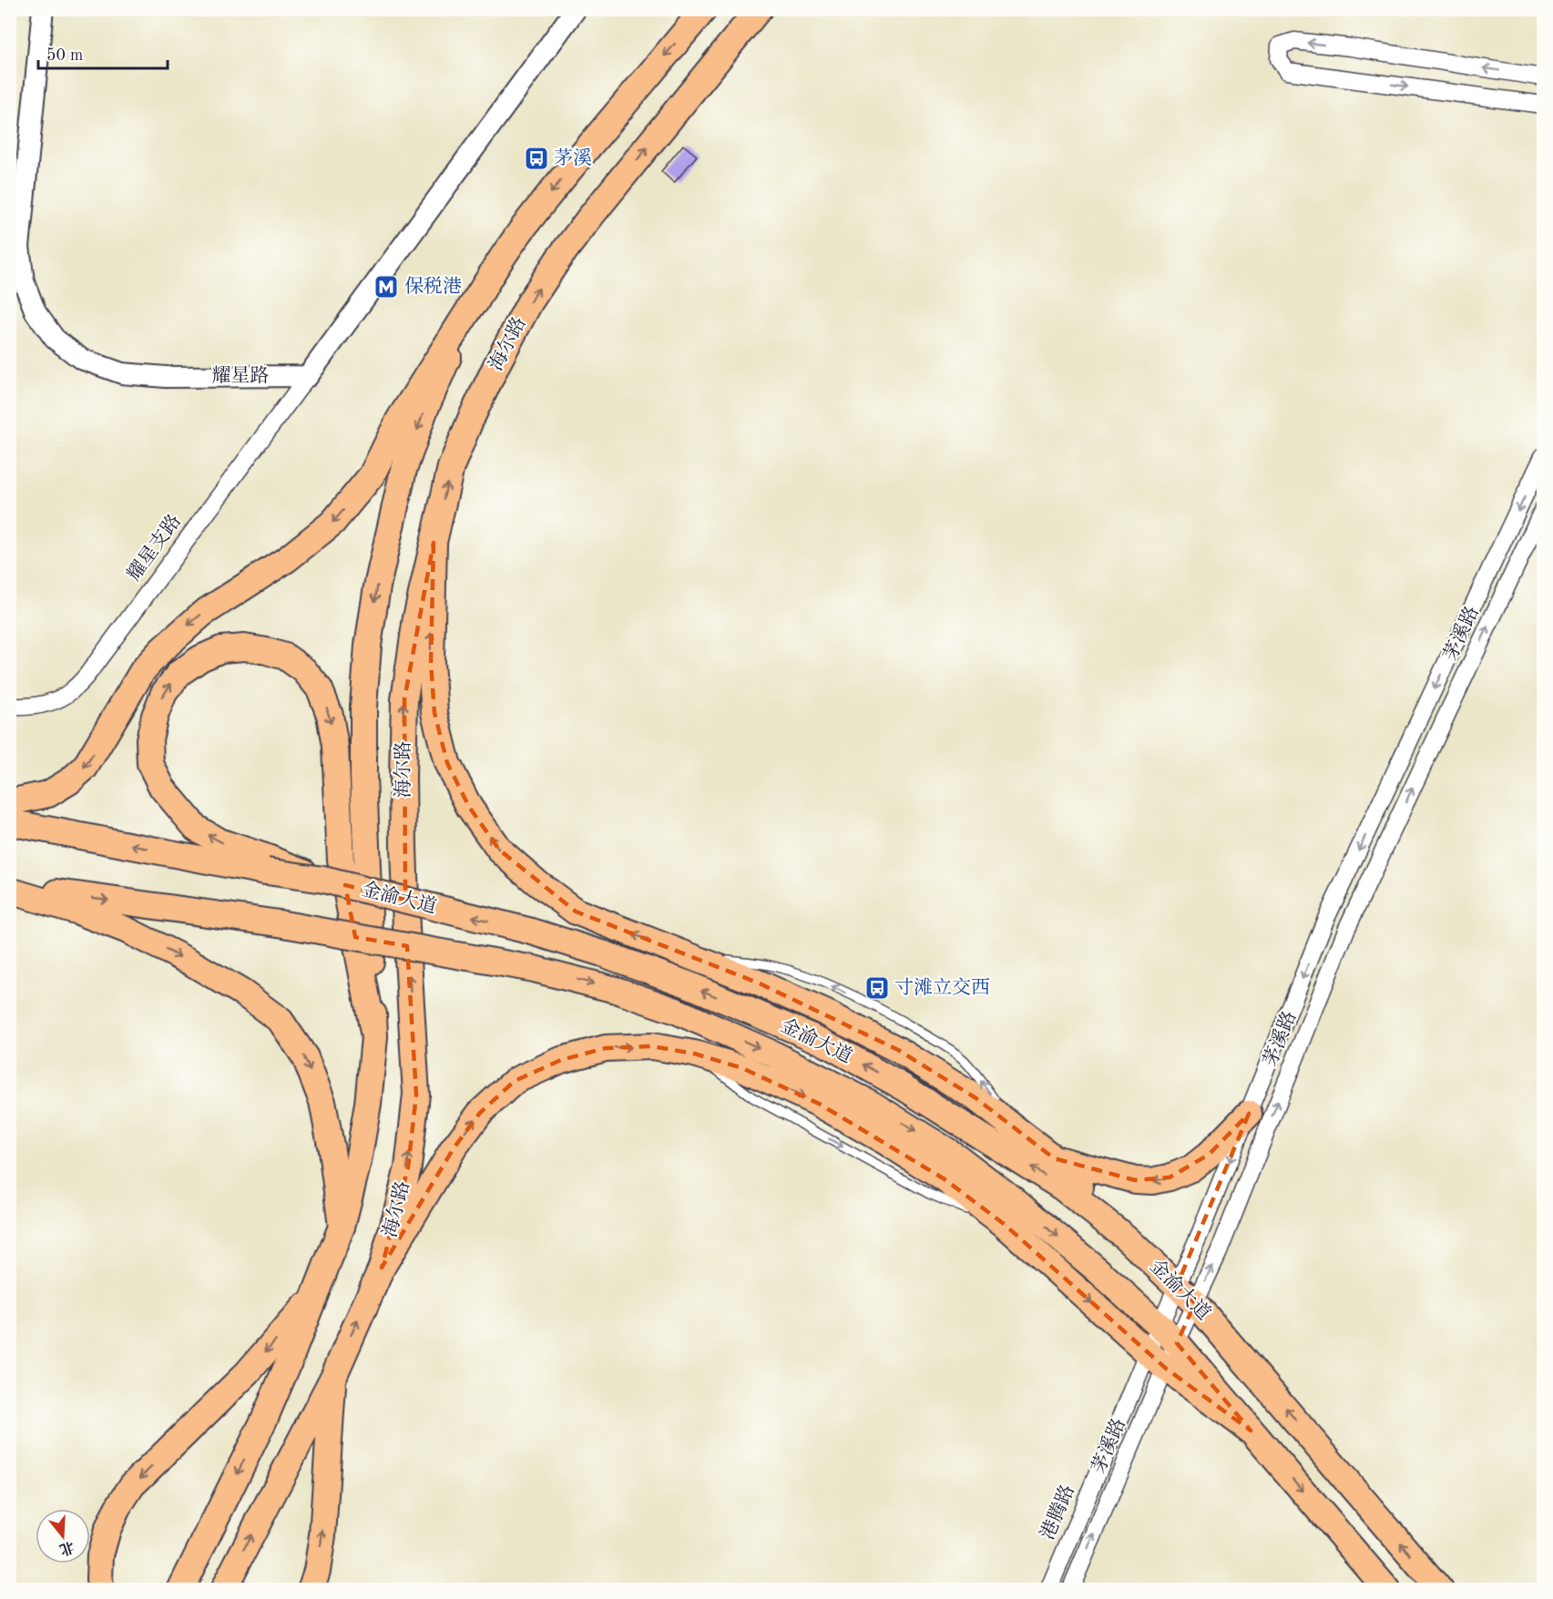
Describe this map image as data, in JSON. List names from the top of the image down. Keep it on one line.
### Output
{"streets":{"main road":["海尔路","金渝大道"],"street":["耀星路","耀星支路","茅溪路","港腾路"]},"crossings":[["耀星路","耀星支路"],["茅溪路","金渝大道"],["茅溪路","港腾路"]],"places":{"bus stop":["茅溪","寸滩立交西"],"metro station":["保税港"]},"scale_bar":"50 m","north":"bottom"}
